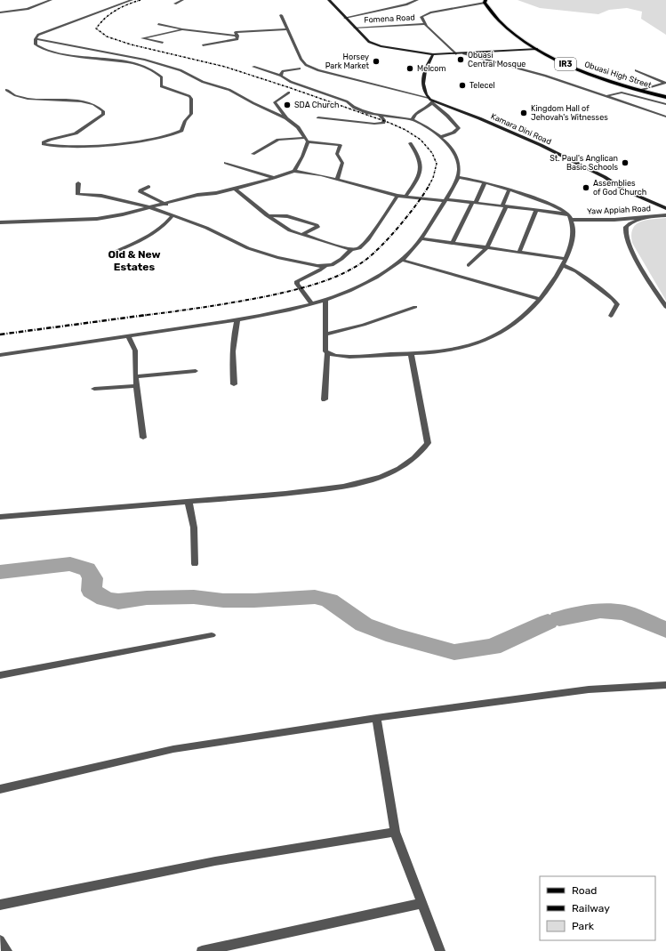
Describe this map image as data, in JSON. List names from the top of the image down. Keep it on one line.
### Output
{"streets":{"main road":["IR3","Obuasi High Street"],"street":["Fomena Road","Kamara Dini Road","Yaw Appiah Road"]},"districts":["Old & New Estates"],"places":["Obuasi Central Mosque","Horsey Park Market","Melcom","Telecel","SDA Church","Kingdom Hall of Jehovah's Witnesses","St. Paul's Anglican Basic Schools","Assemblies of God Church"],"legend":["Road","Railway","Park"]}
